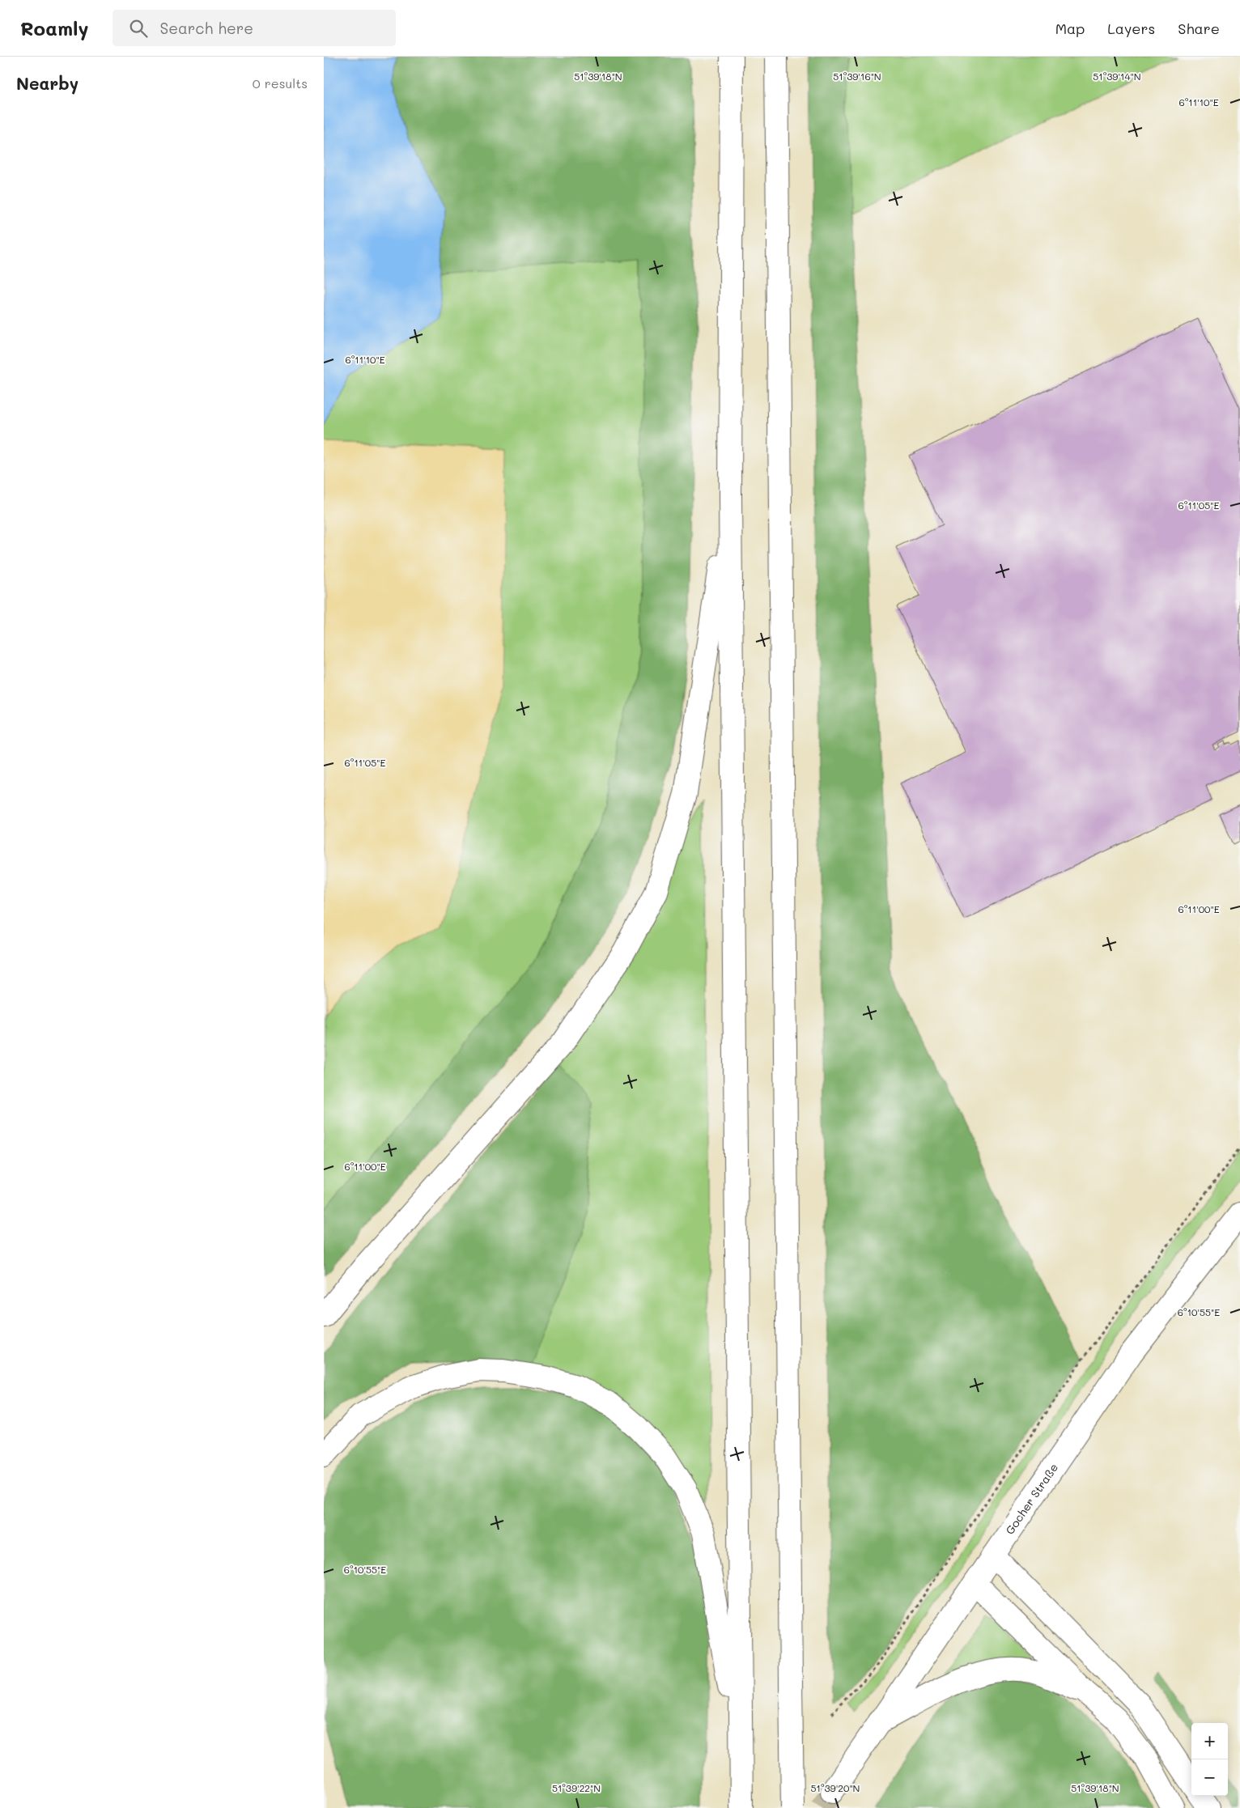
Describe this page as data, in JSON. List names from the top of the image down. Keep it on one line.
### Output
{"streets":{"main road":["Gocher Straße"]},"page":{"header":"Roamly","search":"Search here","nav":["Map","Layers","Share"],"heading":["Nearby","0 results"],"map_buttons":["+","−"]},"coordinates":["51°39'18\"N","51°39'16\"N","51°39'14\"N","6°11'10\"E","6°11'05\"E","6°11'00\"E","6°10'55\"E","51°39'22\"N","51°39'20\"N"]}
